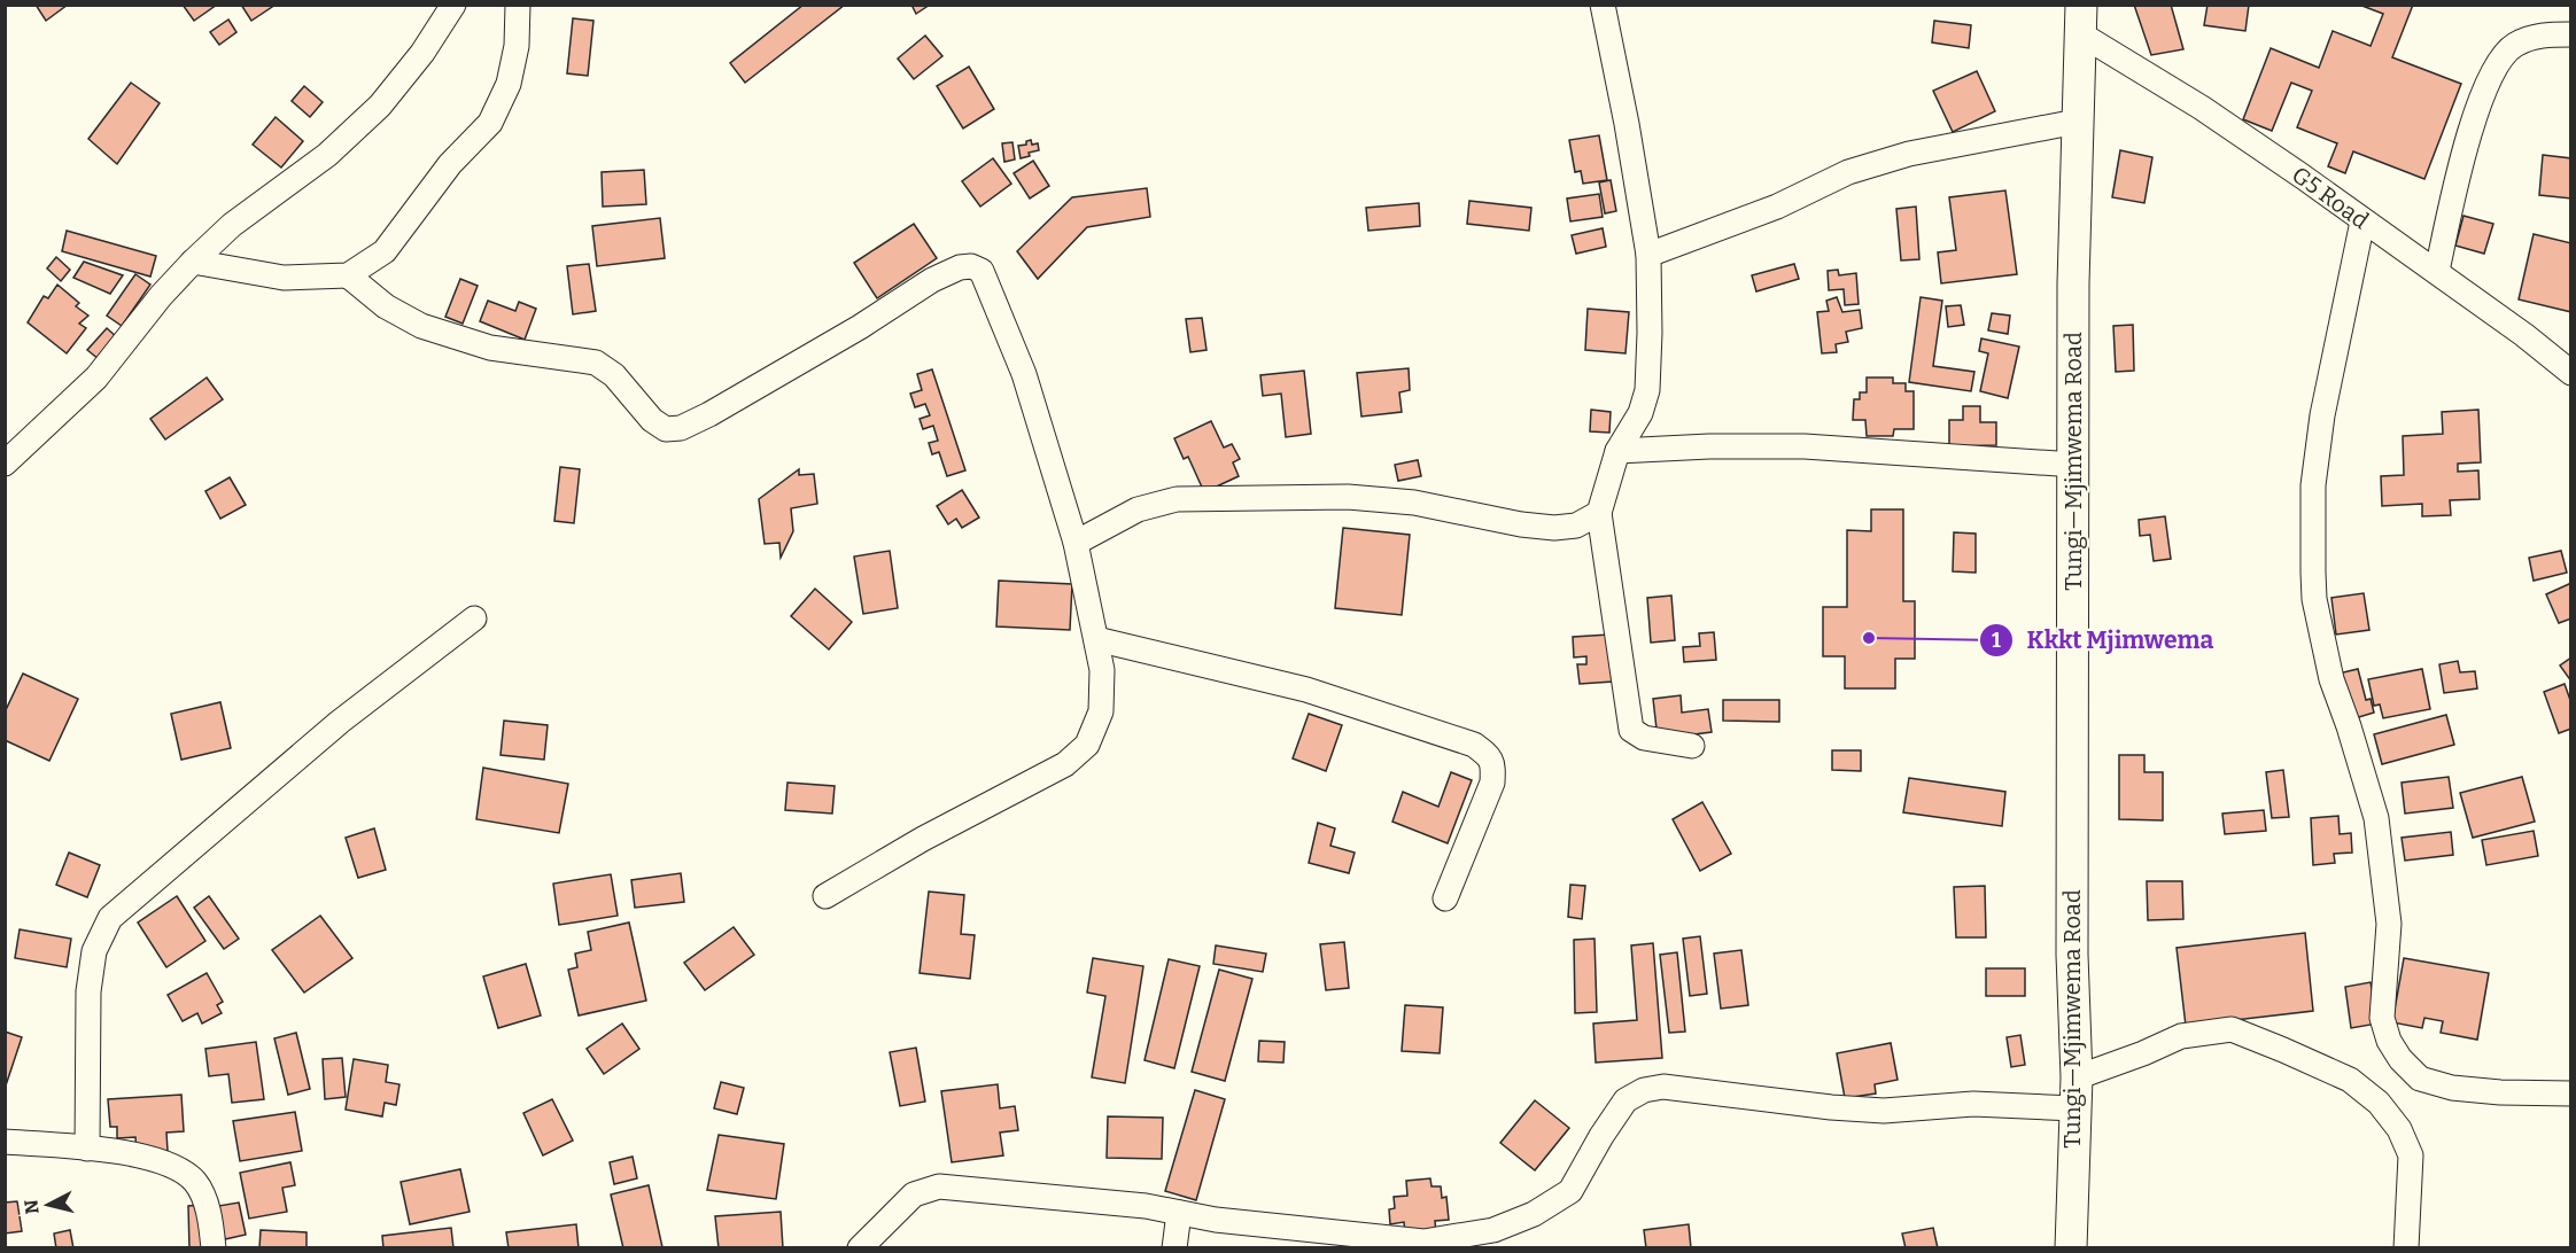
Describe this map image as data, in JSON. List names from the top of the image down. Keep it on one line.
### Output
{"streets":{"street":["G5 Road","Tungi—Mjimwema Road"]},"crossings":[["G5 Road","Tungi—Mjimwema Road"]],"places":["Kkkt Mjimwema"],"north":"left"}
